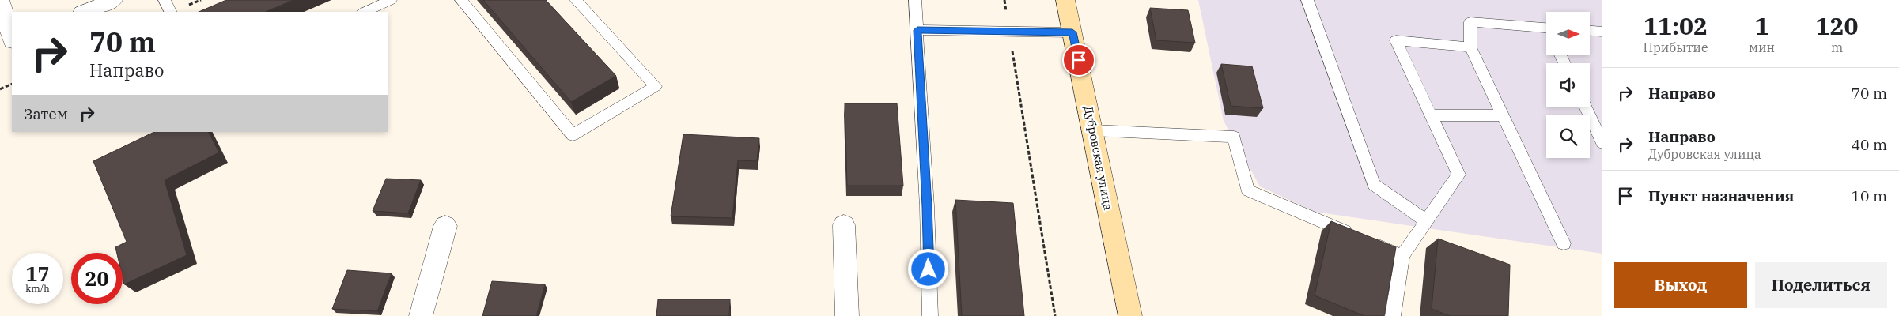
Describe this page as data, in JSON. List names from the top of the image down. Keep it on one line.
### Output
{"streets":{"street":["Дубровская улица"]},"north":"right","page":{"eta":["11:02","Прибытие","1","мин","120","m"],"turn":["70 m","Направо"],"list":[{"name":"Направо","value":"70 m"},{"name":"Направо","note":"Дубровская улица","value":"40 m"},{"name":"Пункт назначения","value":"10 m"}],"then":"Затем","speed":"17 km/h","limit":"20","buttons":["Выход","Поделиться"]}}
